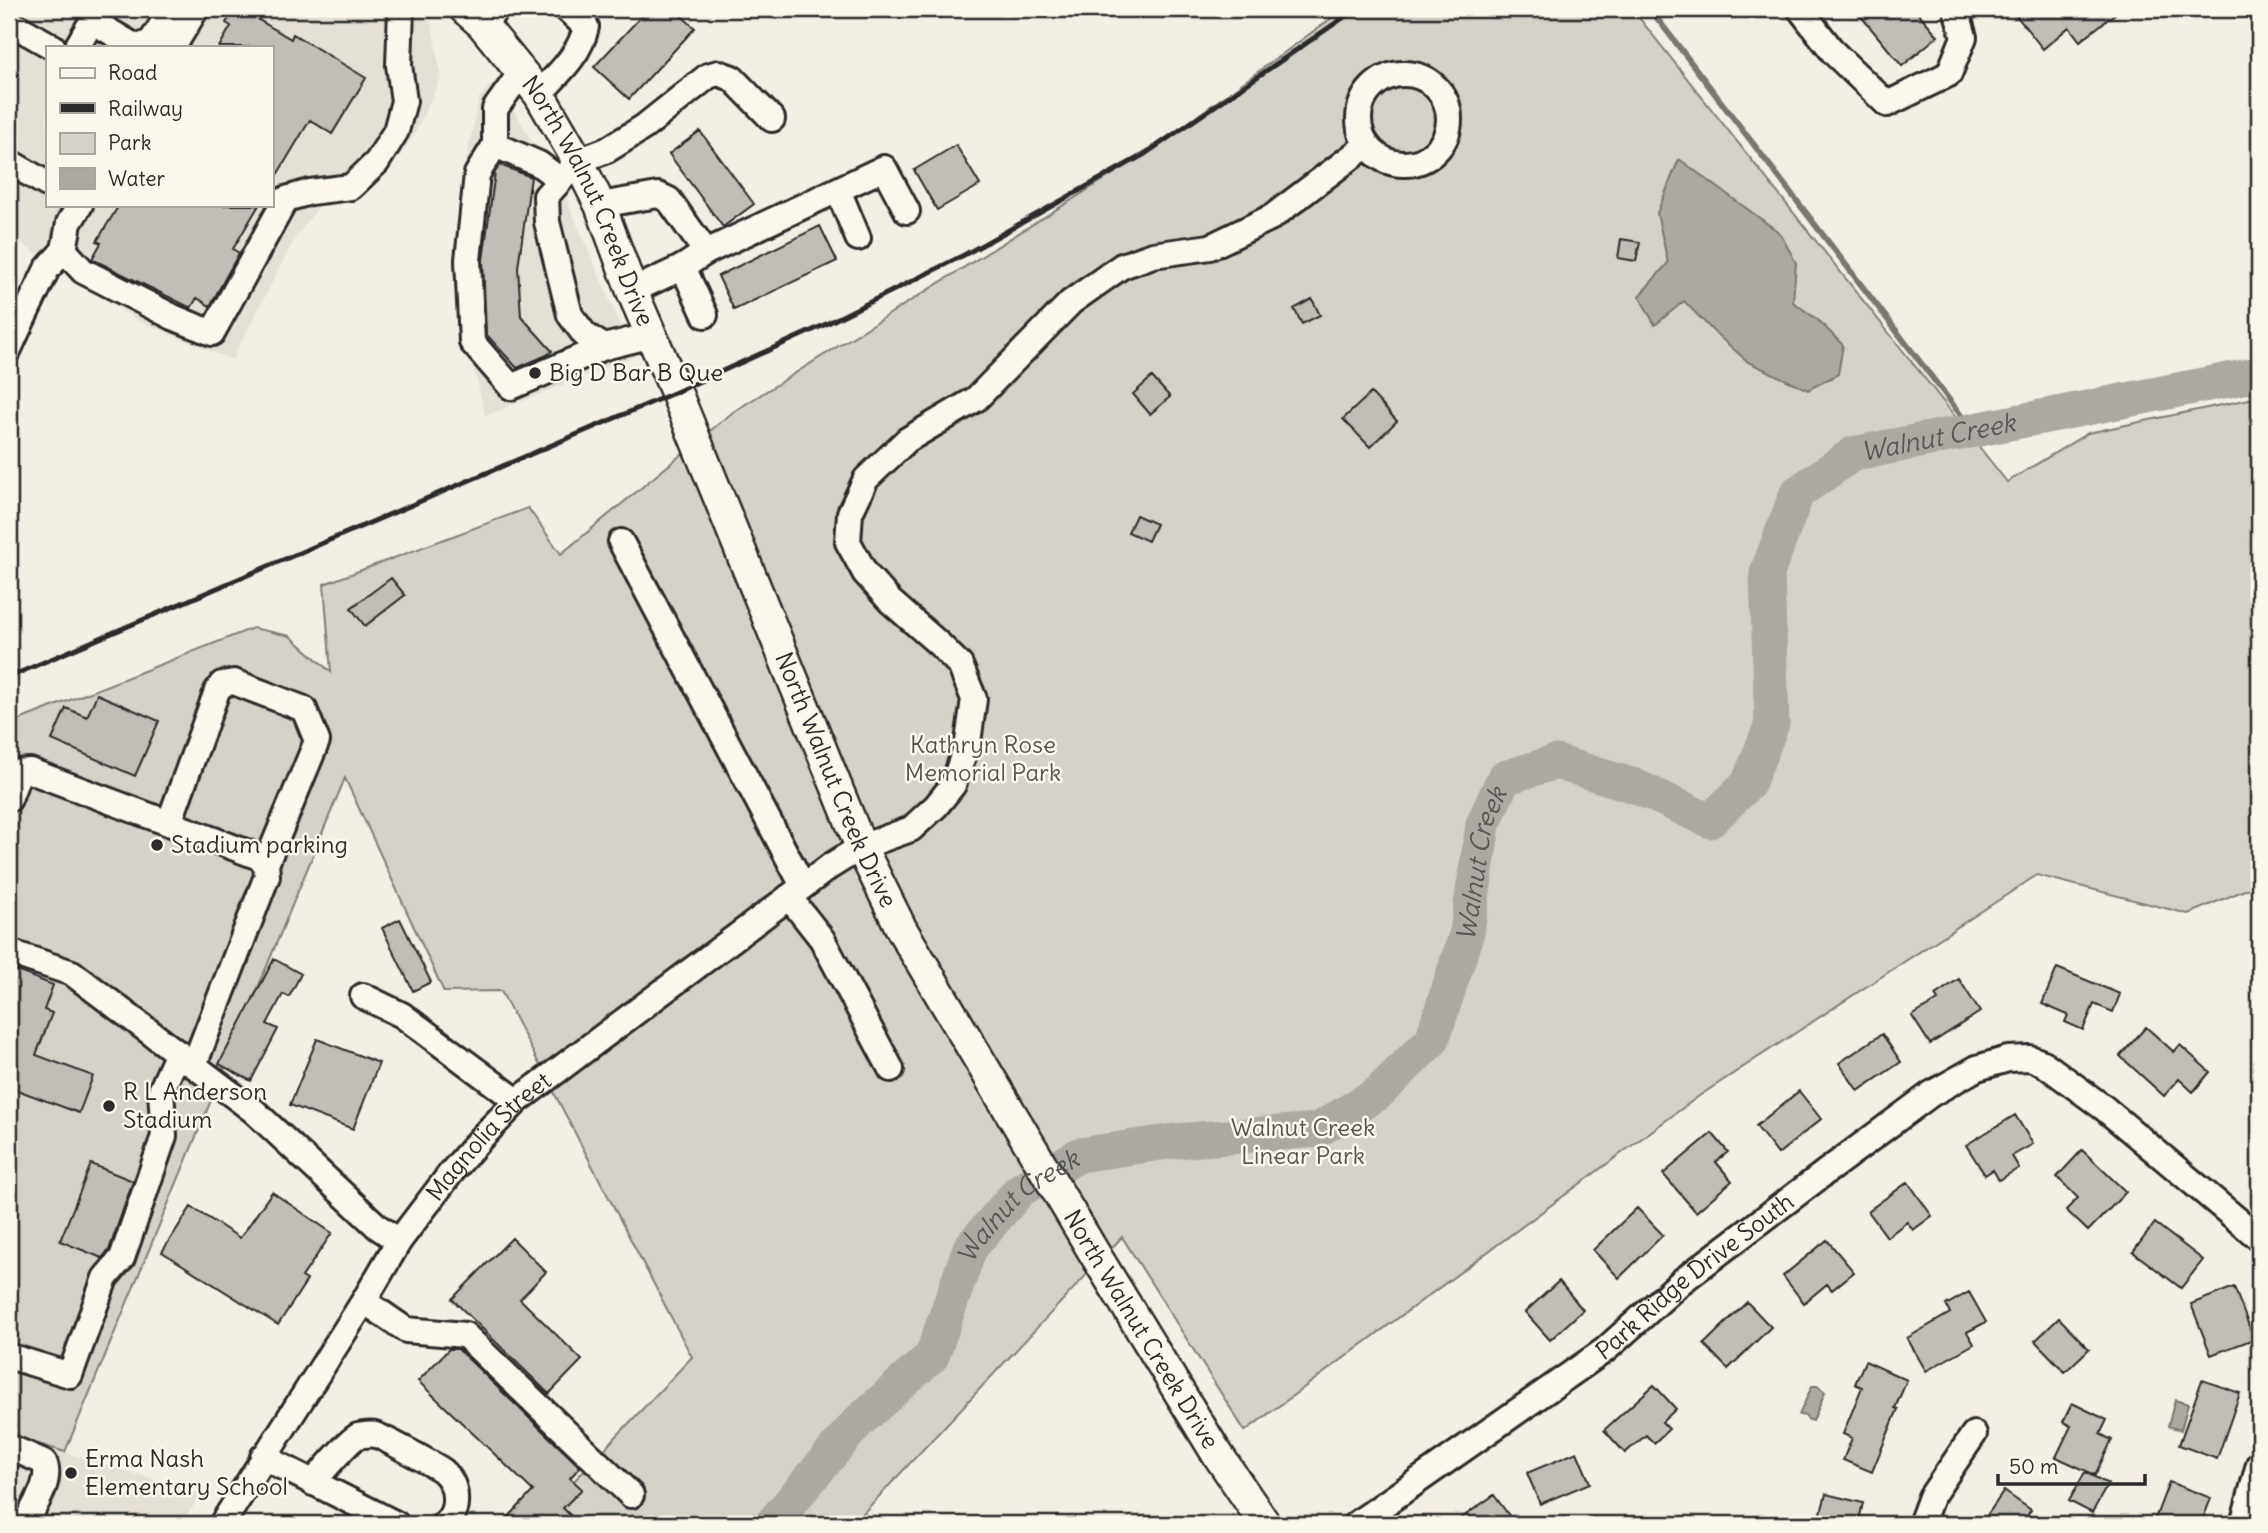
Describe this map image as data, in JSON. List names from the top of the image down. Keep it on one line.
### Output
{"streets":{"main road":["North Walnut Creek Drive"],"street":["Magnolia Street","Park Ridge Drive South"]},"crossings":[["North Walnut Creek Drive","Magnolia Street"]],"water":["Walnut Creek"],"parks":["Kathryn Rose Memorial Park","Walnut Creek Linear Park"],"places":["Big D Bar B Que","Stadium parking","R L Anderson Stadium","Erma Nash Elementary School"],"legend":["Road","Railway","Park","Water"],"scale_bar":"50 m"}
